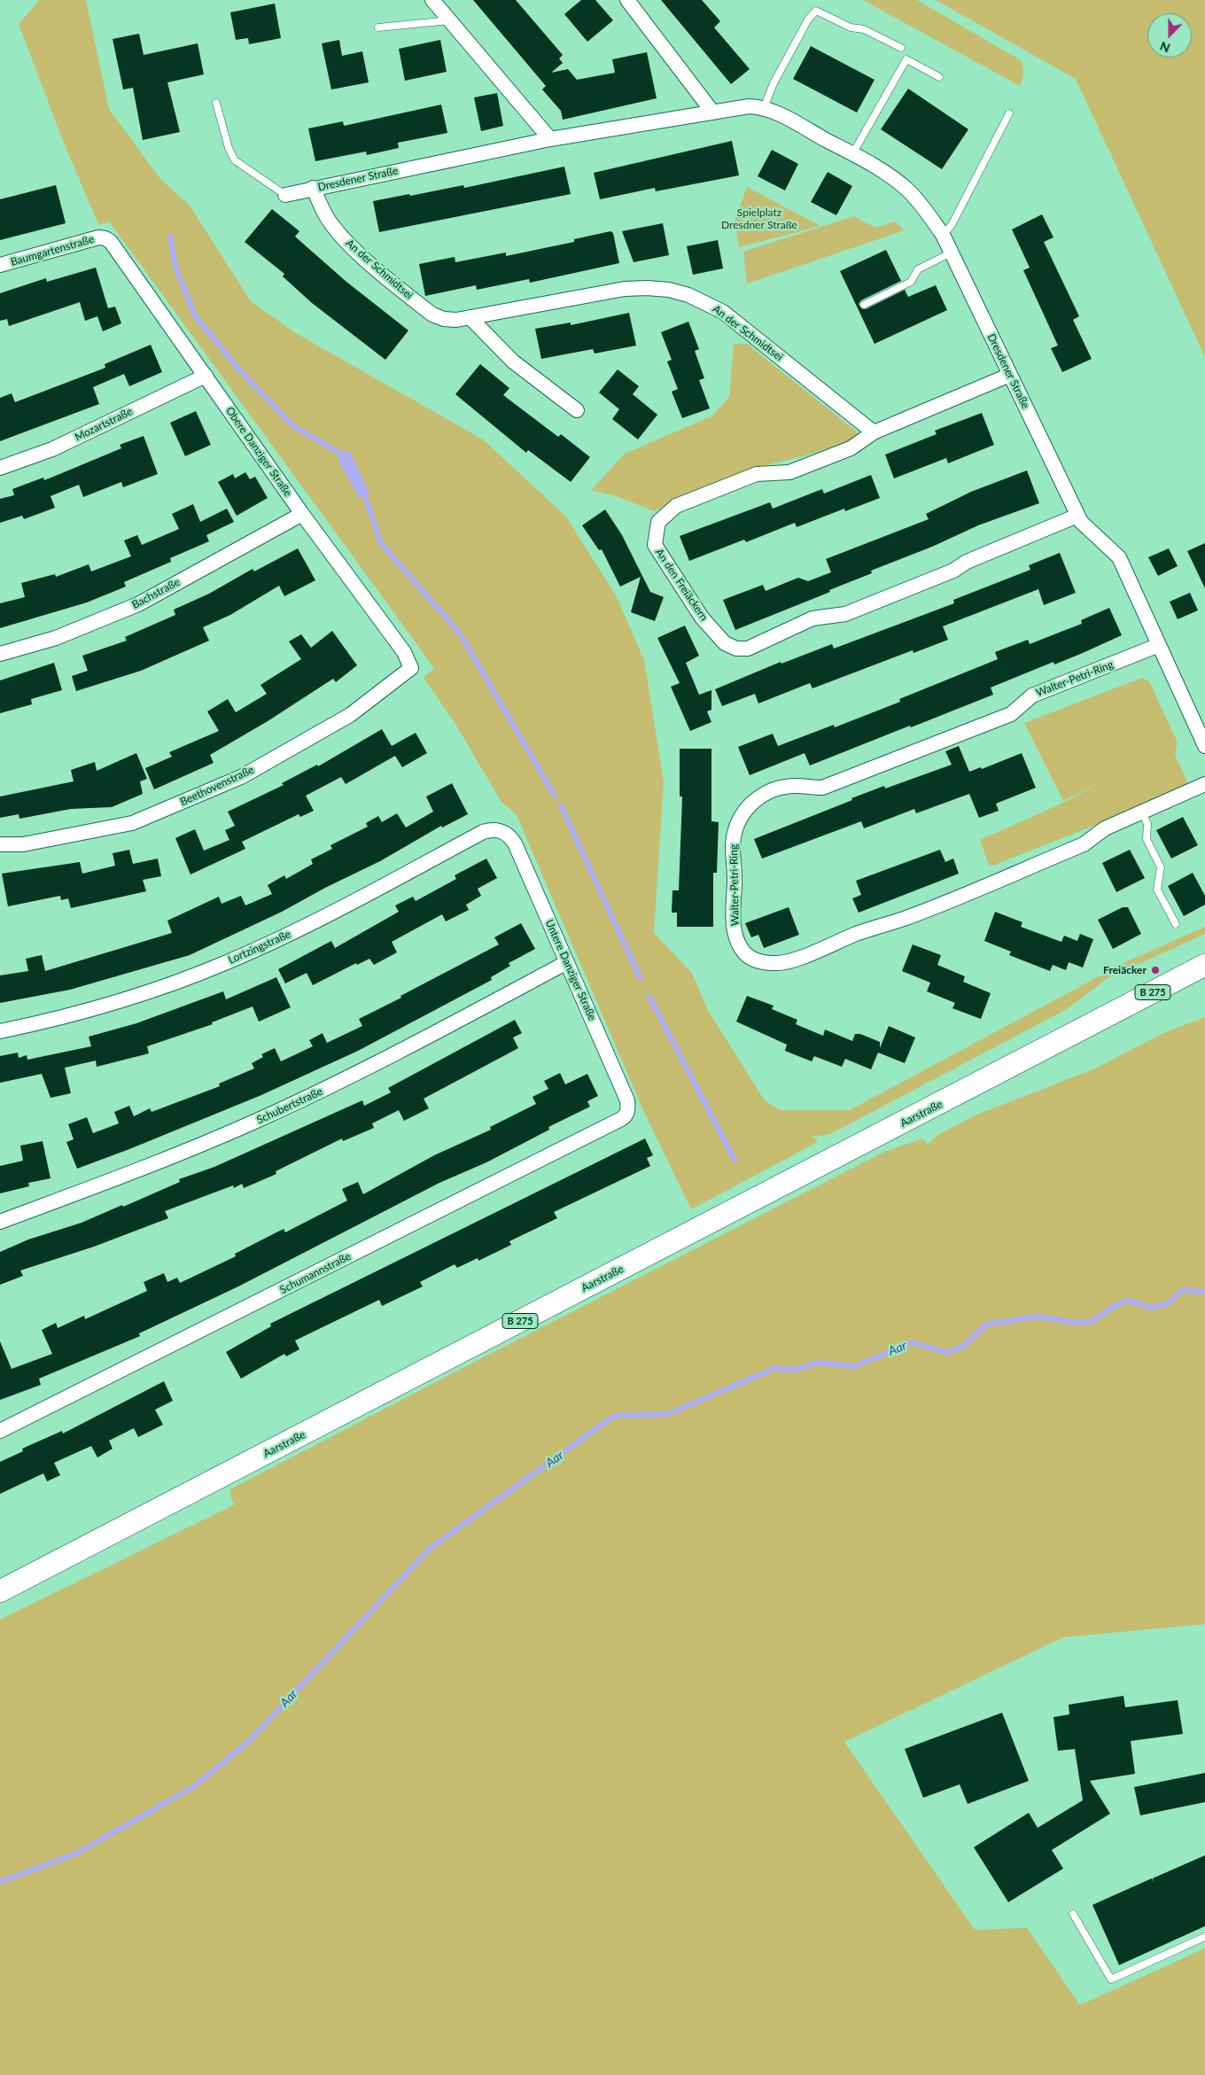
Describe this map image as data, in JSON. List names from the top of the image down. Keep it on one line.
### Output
{"streets":{"main road":["B 275","Aarstraße"],"street":["Dresdener Straße","Baumgartenstraße","An der Schmidtsei","Mozartstraße","Obere Danziger Straße","An den Freiäckern","Bachstraße","Walter-Petri-Ring","Beethovenstraße","Lortzingstraße","Untere Danziger Straße","Schubertstraße","Schumannstraße"]},"crossings":[["Dresdener Straße","An der Schmidtsei"],["Dresdener Straße","An den Freiäckern"],["Dresdener Straße","Walter-Petri-Ring"],["Baumgartenstraße","Obere Danziger Straße"],["An der Schmidtsei","An den Freiäckern"],["Mozartstraße","Obere Danziger Straße"],["Obere Danziger Straße","Bachstraße"],["Obere Danziger Straße","Beethovenstraße"],["Lortzingstraße","Untere Danziger Straße"],["Untere Danziger Straße","Schubertstraße"],["Untere Danziger Straße","Schumannstraße"]],"water":["Aar"],"parks":["Spielplatz Dresdner Straße"],"places":["Freiäcker"],"north":"bottom"}
